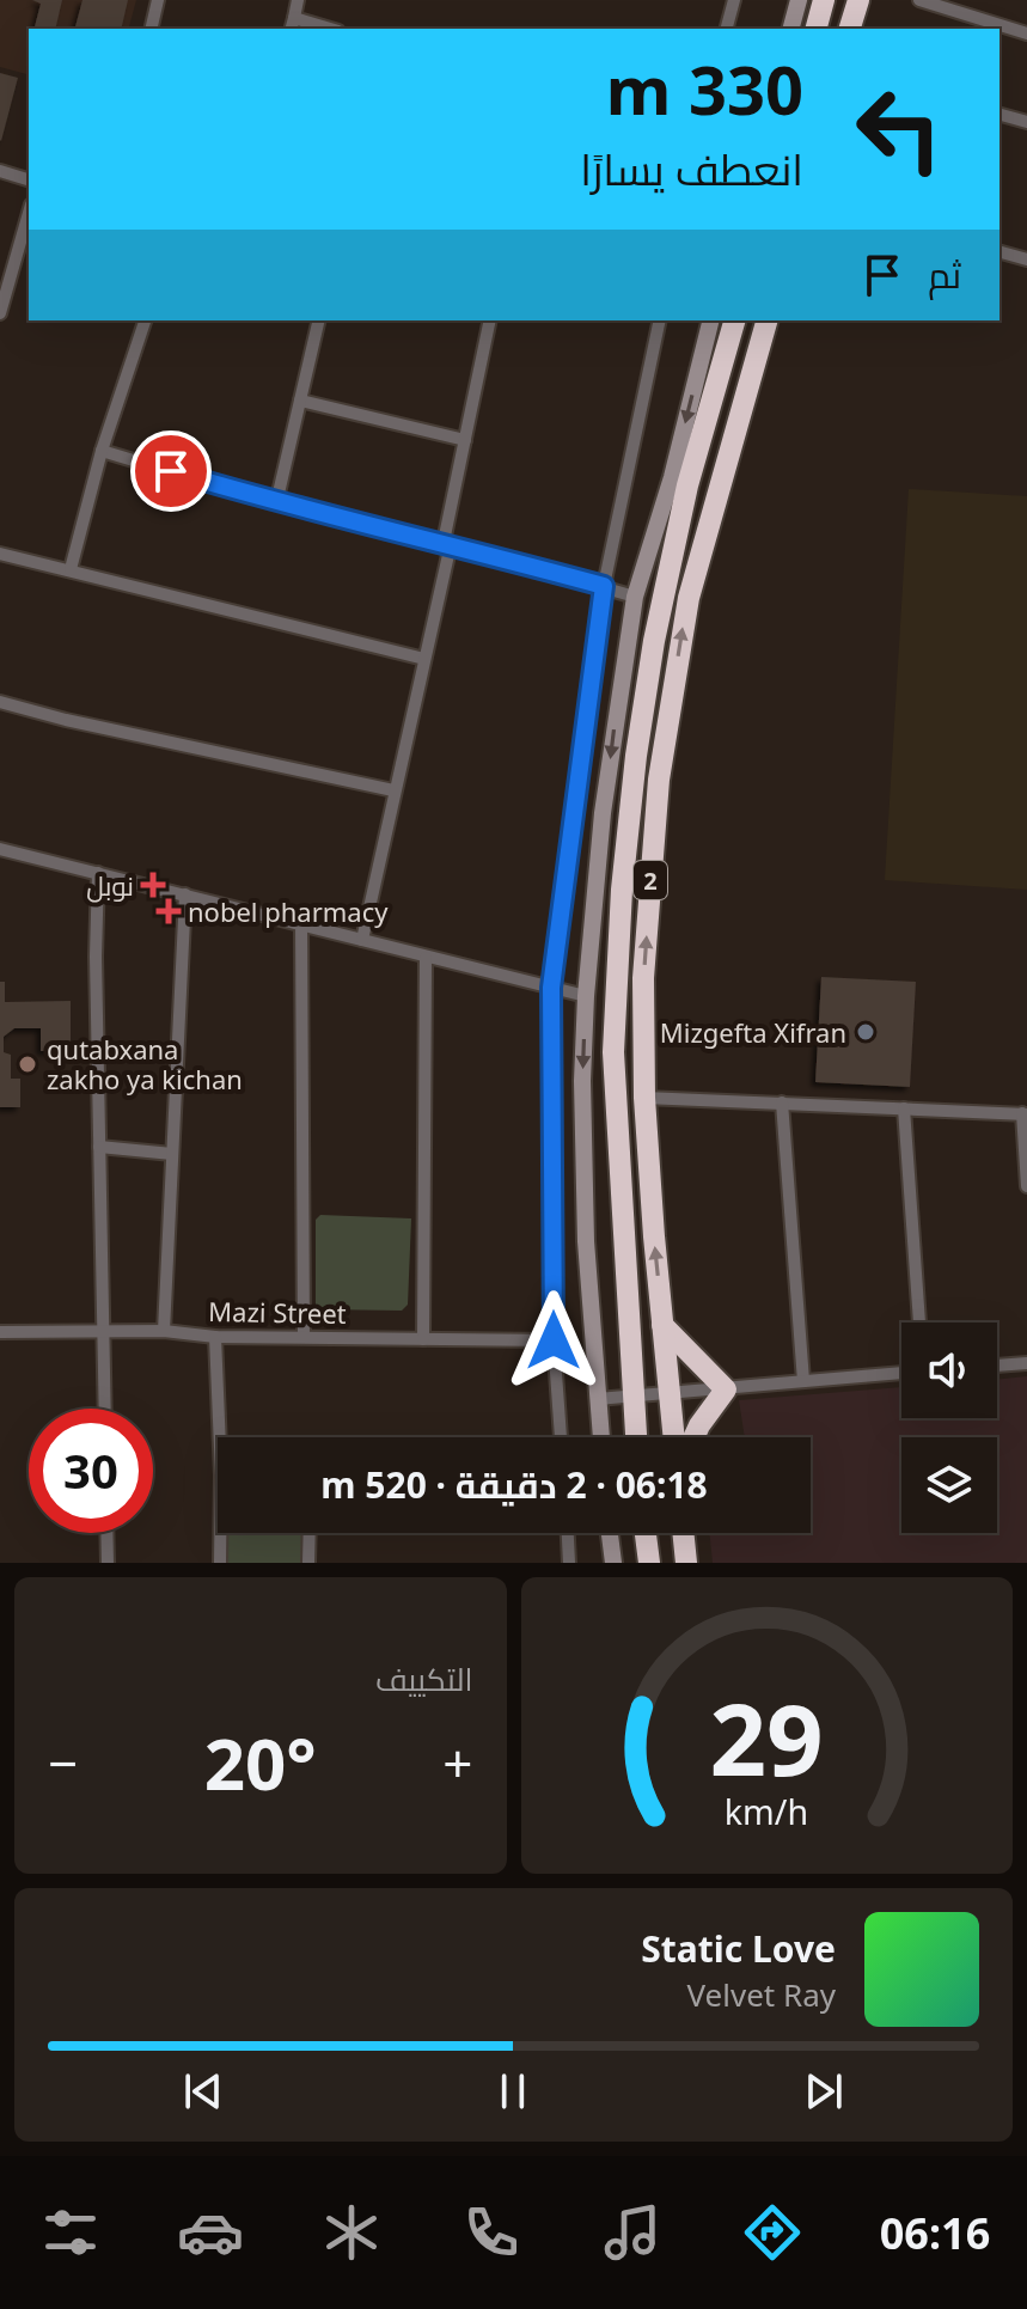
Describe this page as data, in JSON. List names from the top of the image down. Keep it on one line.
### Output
{"streets":{"highway":["2"],"street":["Mazi Street"]},"places":{"health":["نوبل","nobel pharmacy"],"other":["Mizgefta Xifran","qutabxana zakho ya kichan"]},"page":{"turn":["330 m","انعطف يسارًا"],"then":"ثم","limit":"30","trip":"06:18 · 2 دقيقة · 520 m","tile":"التكييف","heat":["−","20°","+"],"song":["Static Love","Velvet Ray"],"tabs":"06:16","gauge":["29","km/h"]}}
